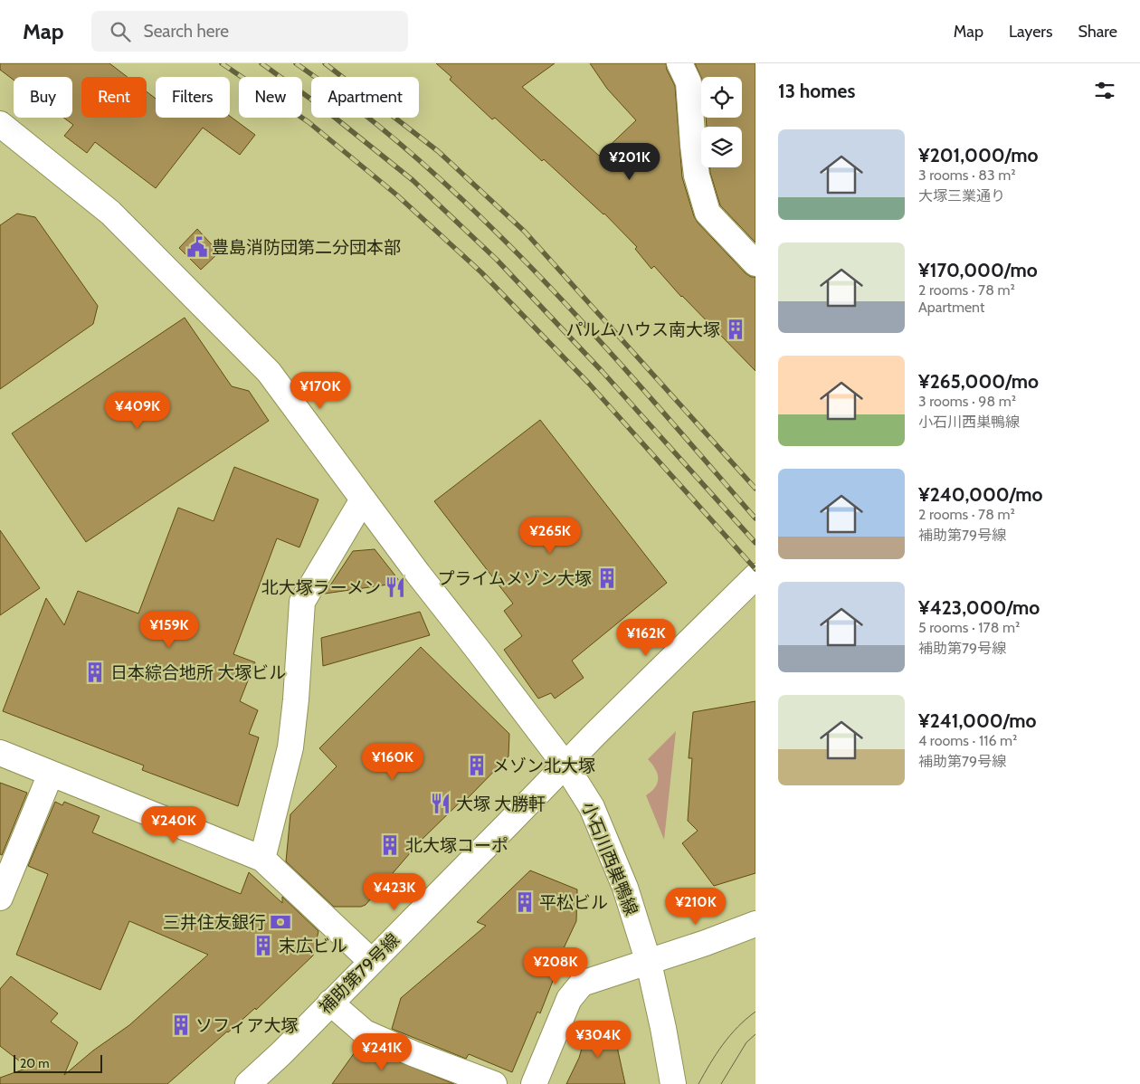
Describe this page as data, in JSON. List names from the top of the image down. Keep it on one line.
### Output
{"streets":{"street":["小石川西巣鴨線","補助第79号線"]},"crossings":[["小石川西巣鴨線","補助第79号線"]],"places":{"public building":["豊島消防団第二分団本部"],"building":["パルムハウス南大塚","プライムメゾン大塚","日本綜合地所 大塚ビル","メゾン北大塚","北大塚コーポ","平松ビル","末広ビル","ソフィア大塚"],"restaurant":["北大塚ラーメン","大塚 大勝軒"],"bank":["三井住友銀行"]},"scale_bar":"20 m","page":{"header":"Map","search":"Search here","nav":["Map","Layers","Share"],"heading":"13 homes","chip":["Buy","Rent","Filters","New","Apartment"],"list":[{"name":"¥201,000/mo","note":"3 rooms · 83 m² · 大塚三業通り"},{"name":"¥170,000/mo","note":"2 rooms · 78 m² · Apartment"},{"name":"¥265,000/mo","note":"3 rooms · 98 m² · 小石川西巣鴨線"},{"name":"¥240,000/mo","note":"2 rooms · 78 m² · 補助第79号線"},{"name":"¥423,000/mo","note":"5 rooms · 178 m² · 補助第79号線"},{"name":"¥241,000/mo","note":"4 rooms · 116 m² · 補助第79号線"}],"price":["¥201K","¥170K","¥409K","¥265K","¥159K","¥162K","¥160K","¥240K","¥423K","¥210K","¥208K","¥304K","¥241K"],"scale":"20 m"}}
